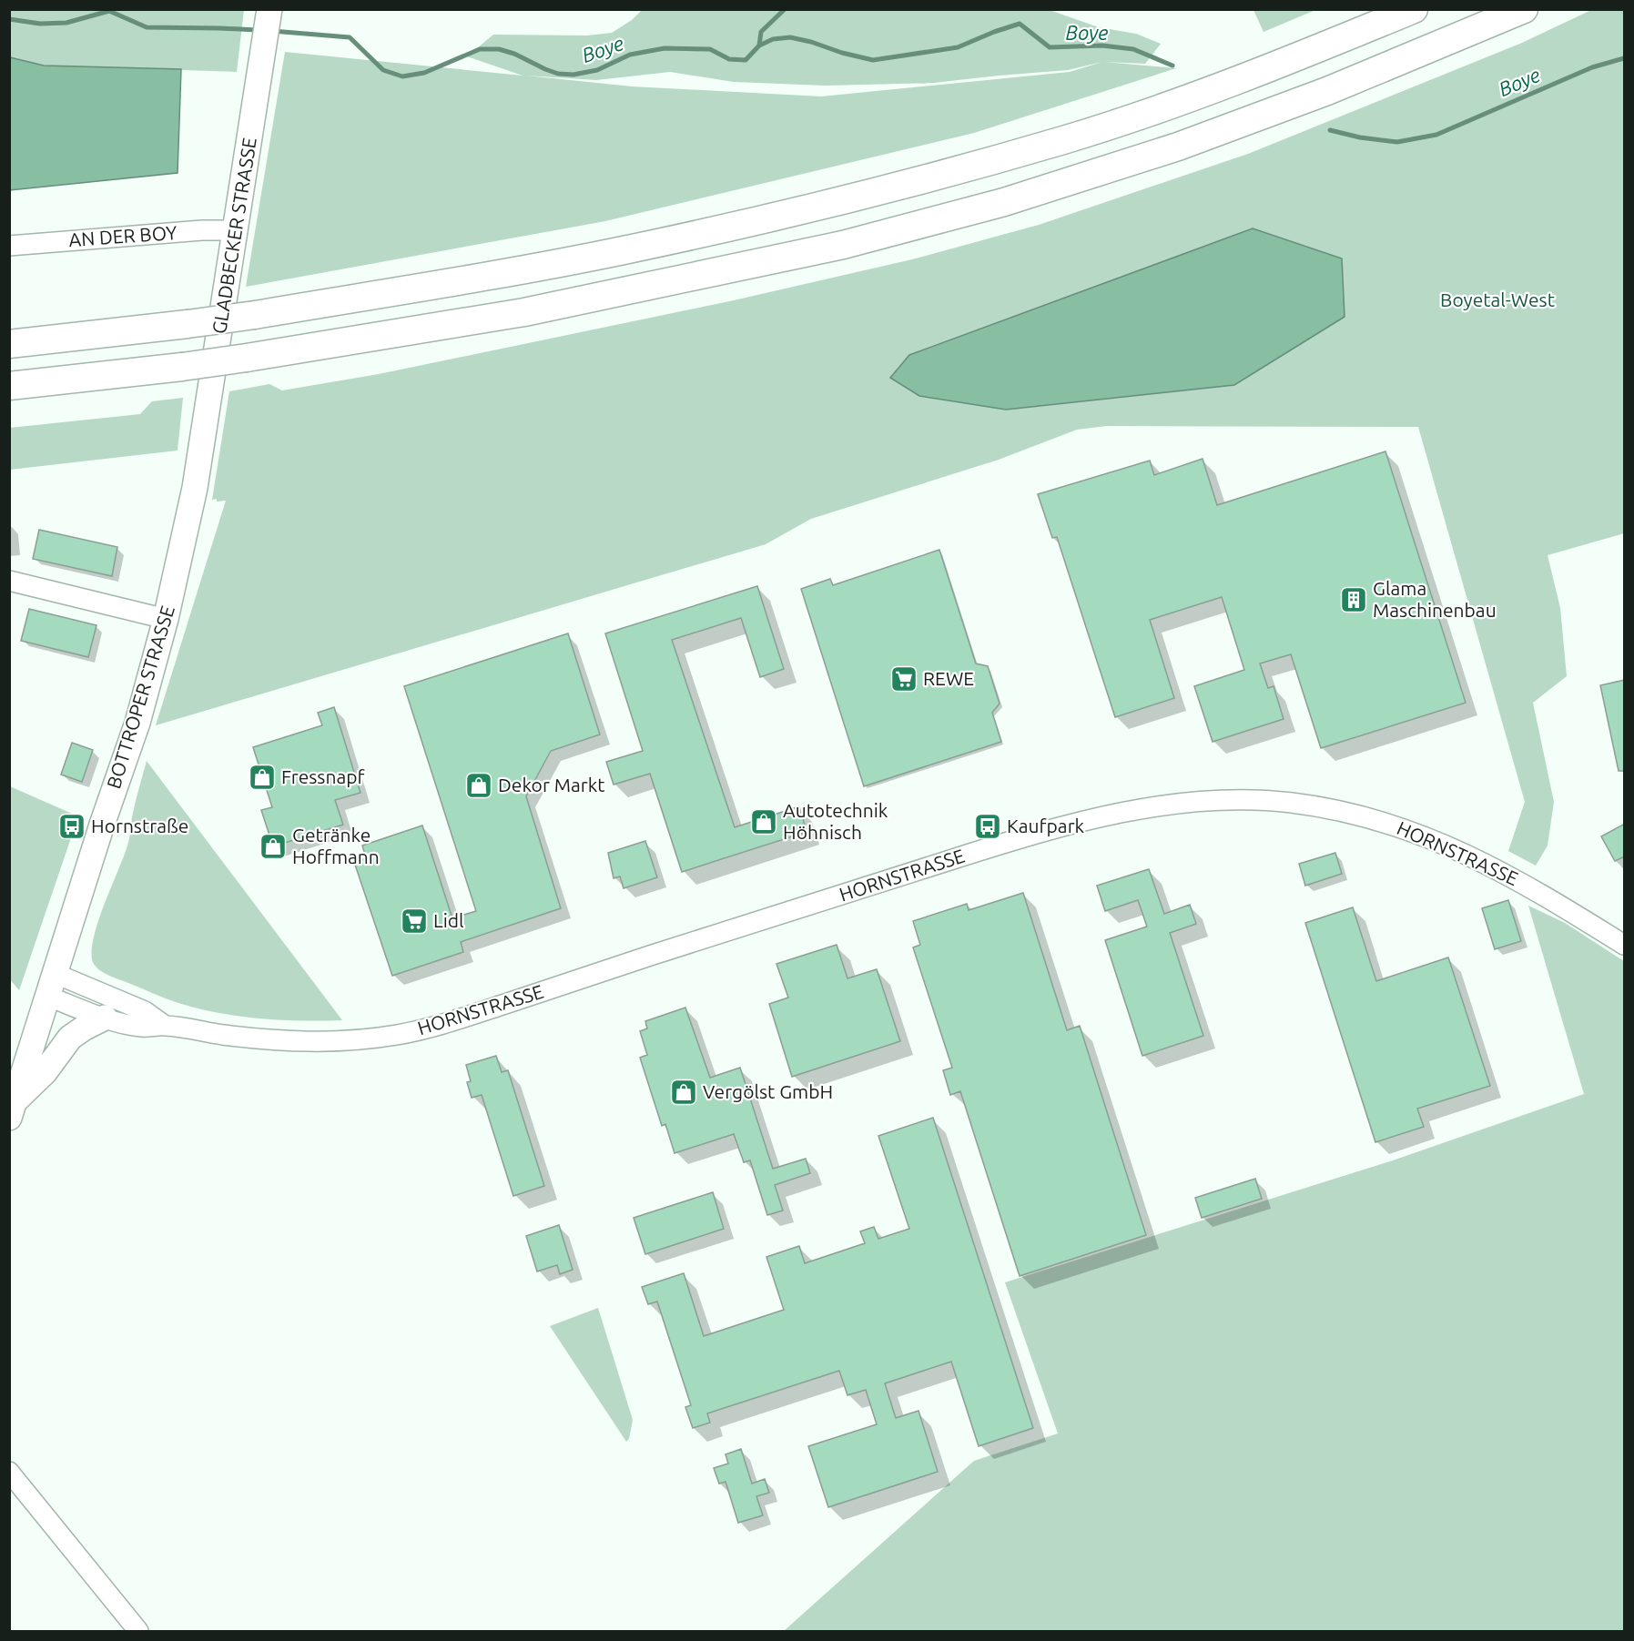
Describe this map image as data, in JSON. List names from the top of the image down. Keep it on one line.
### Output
{"streets":{"main road":["GLADBECKER STRASSE","BOTTROPER STRASSE"],"street":["AN DER BOY","HORNSTRASSE"]},"crossings":[["GLADBECKER STRASSE","AN DER BOY"],["GLADBECKER STRASSE","BOTTROPER STRASSE"],["BOTTROPER STRASSE","HORNSTRASSE"]],"water":["Boye"],"parks":["Boyetal-West"],"places":{"building":["Glama Maschinenbau"],"supermarket":["REWE","Lidl"],"shop":["Fressnapf","Dekor Markt","Autotechnik Höhnisch","Getränke Hoffmann","Vergölst GmbH"],"bus stop":["Hornstraße","Kaufpark"]}}
